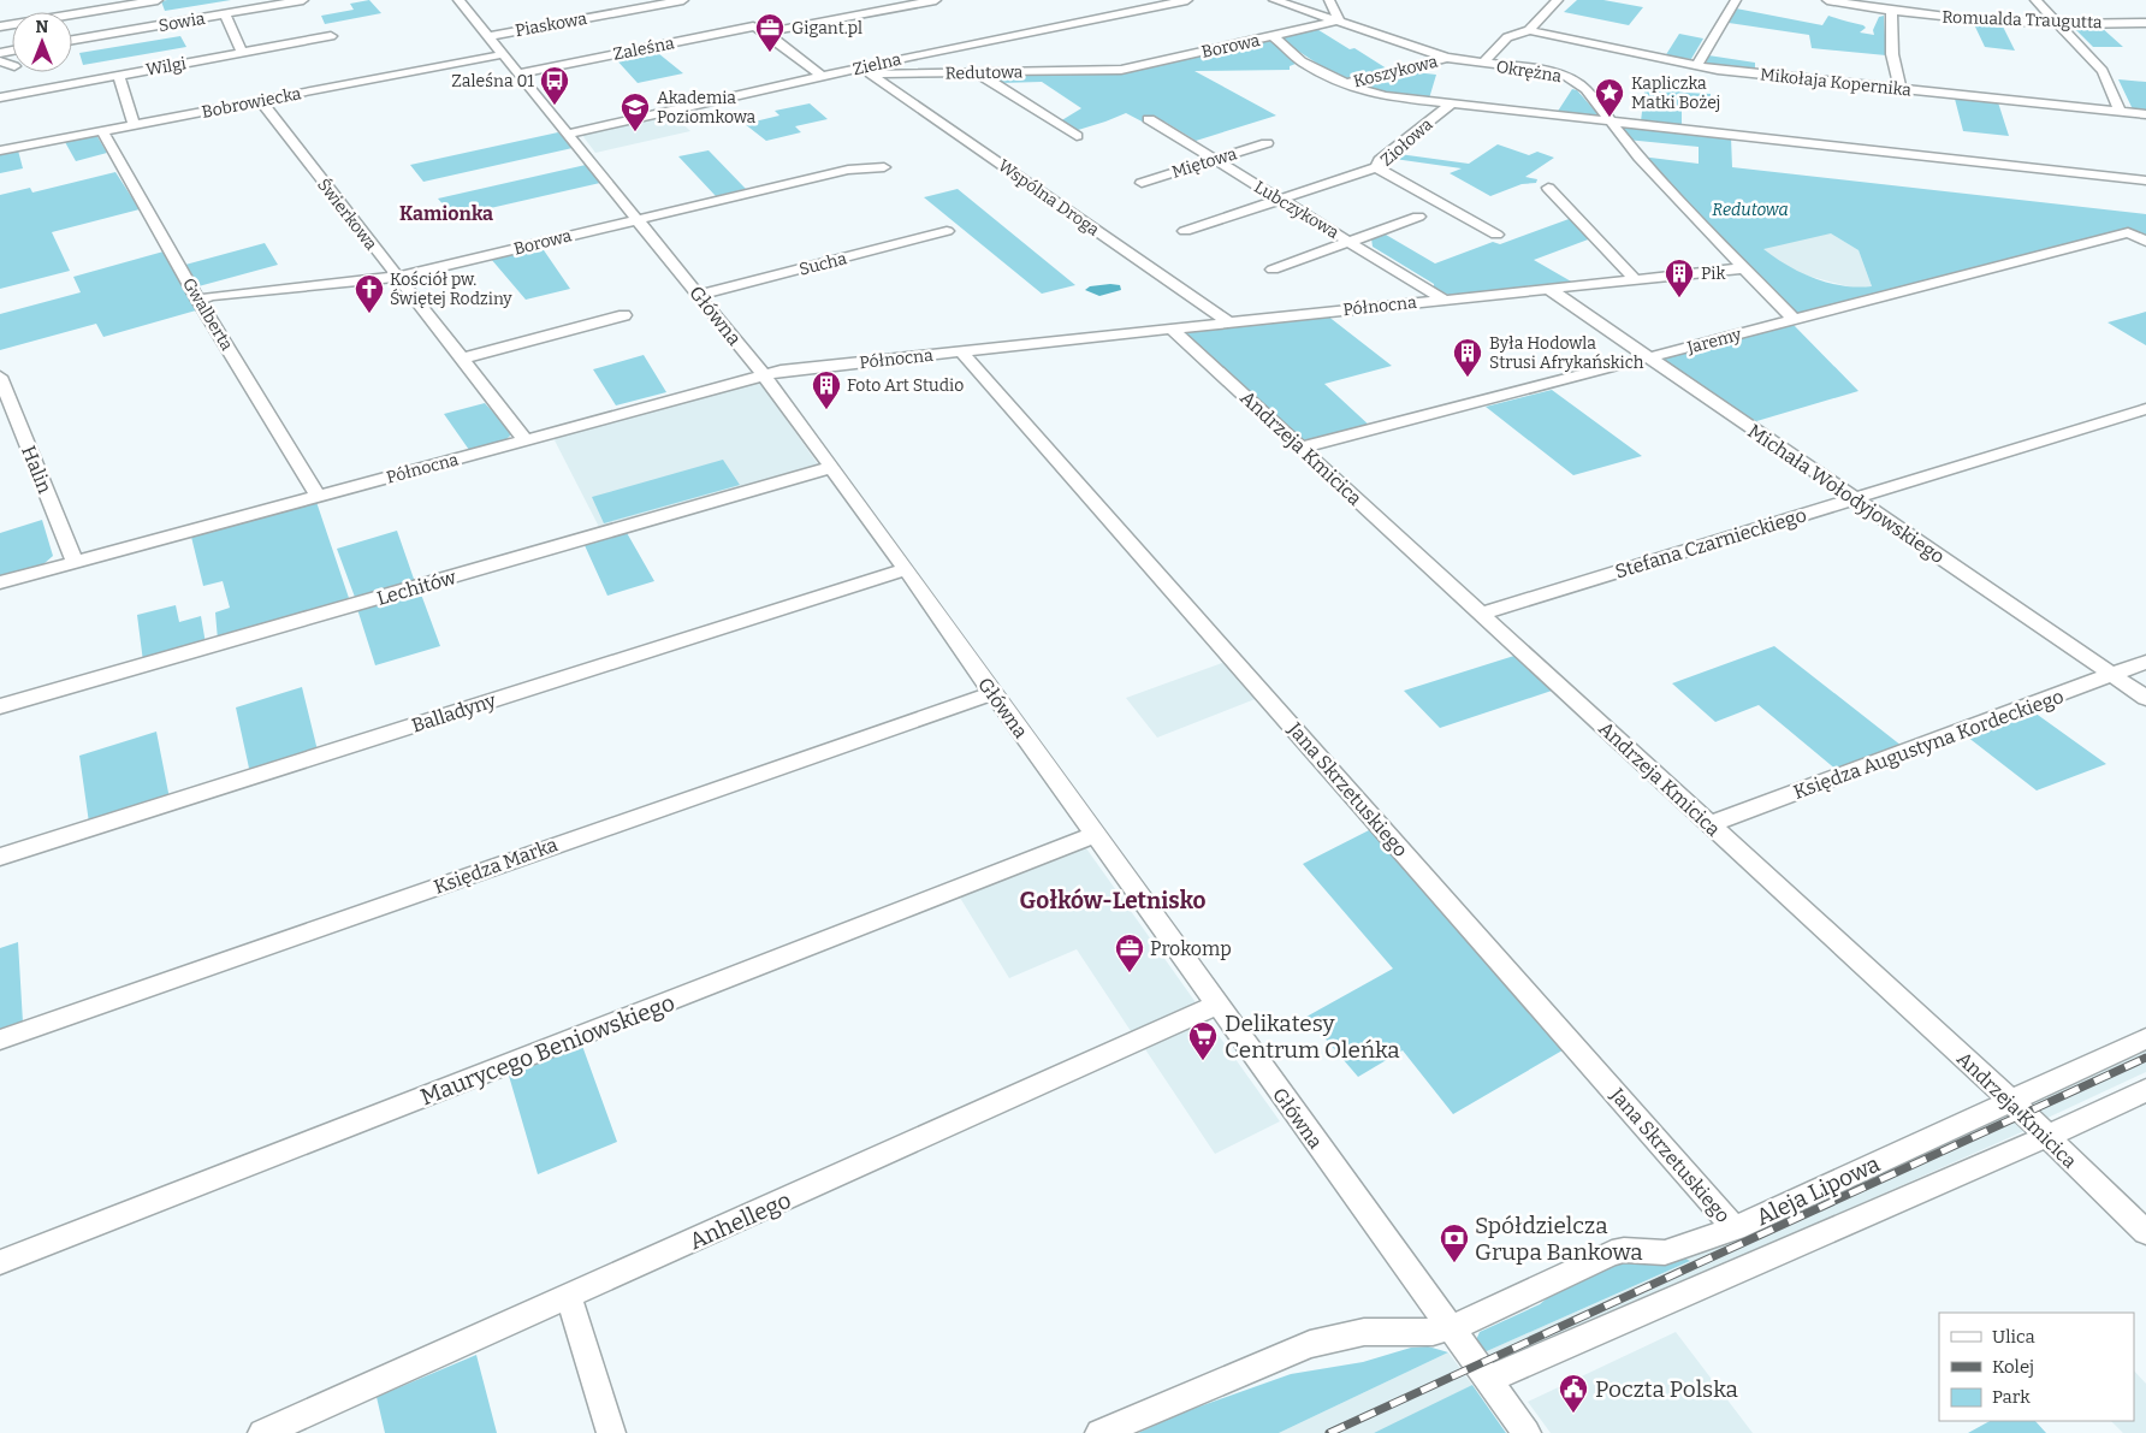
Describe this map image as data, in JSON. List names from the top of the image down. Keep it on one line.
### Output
{"streets":{"street":["Romualda Traugutta","Sowia","Piaskowa","Borowa","Zaleśna","Zielna","Wilgi","Koszykowa","Okrężna","Redutowa","Mikołaja Kopernika","Bobrowiecka","Ziołowa","Miętowa","Wspólna Droga","Lubczykowa","Świerkowa","Sucha","Północna","Gwalberta","Główna","Jaremy","Andrzeja Kmicica","Halin","Michała Wołodyjowskiego","Stefana Czarnieckiego","Lechitów","Balladyny","Księdza Augustyna Kordeckiego","Jana Skrzetuskiego","Księdza Marka","Maurycego Beniowskiego","Aleja Lipowa","Anhellego"]},"crossings":[["Piaskowa","Główna"],["Borowa","Okrężna"],["Borowa","Redutowa"],["Borowa","Świerkowa"],["Borowa","Gwalberta"],["Borowa","Główna"],["Zaleśna","Główna"],["Zielna","Redutowa"],["Zielna","Główna"],["Koszykowa","Okrężna"],["Okrężna","Północna"],["Okrężna","Jaremy"],["Redutowa","Wspólna Droga"],["Bobrowiecka","Świerkowa"],["Bobrowiecka","Gwalberta"],["Bobrowiecka","Główna"],["Ziołowa","Lubczykowa"],["Miętowa","Lubczykowa"],["Wspólna Droga","Północna"],["Lubczykowa","Północna"],["Świerkowa","Północna"],["Sucha","Główna"],["Północna","Gwalberta"],["Północna","Główna"],["Północna","Andrzeja Kmicica"],["Północna","Halin"],["Północna","Michała Wołodyjowskiego"],["Północna","Jana Skrzetuskiego"],["Główna","Lechitów"],["Główna","Balladyny"],["Główna","Księdza Marka"],["Główna","Maurycego Beniowskiego"],["Główna","Aleja Lipowa"],["Główna","Anhellego"],["Jaremy","Andrzeja Kmicica"],["Jaremy","Michała Wołodyjowskiego"],["Andrzeja Kmicica","Stefana Czarnieckiego"],["Andrzeja Kmicica","Księdza Augustyna Kordeckiego"],["Andrzeja Kmicica","Aleja Lipowa"],["Michała Wołodyjowskiego","Stefana Czarnieckiego"],["Michała Wołodyjowskiego","Księdza Augustyna Kordeckiego"],["Jana Skrzetuskiego","Aleja Lipowa"]],"districts":["Kamionka","Gołków-Letnisko"],"parks":["Redutowa"],"places":{"office":["Gigant.pl","Prokomp"],"bus stop":["Zaleśna 01"],"place":["Kapliczka Matki Bożej"],"school or university":["Akademia Poziomkowa"],"building":["Pik","Była Hodowla Strusi Afrykańskich","Foto Art Studio"],"church":["Kościół pw. Świętej Rodziny"],"supermarket":["Delikatesy Centrum Oleńka"],"bank":["Spółdzielcza Grupa Bankowa"],"public building":["Poczta Polska"]},"legend":["Ulica","Kolej","Park"],"north":"top"}
